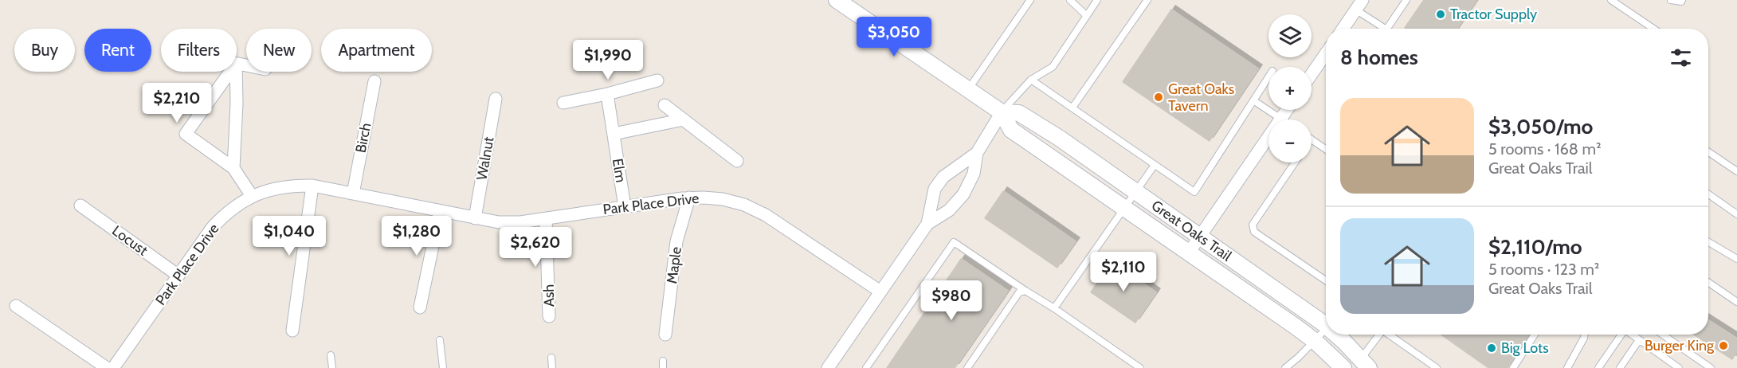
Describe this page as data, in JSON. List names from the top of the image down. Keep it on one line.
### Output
{"streets":{"street":["Birch","Walnut","Elm","Park Place Drive","Great Oaks Trail","Locust","Maple","Ash"]},"crossings":[["Birch","Park Place Drive"],["Walnut","Park Place Drive"],["Elm","Park Place Drive"],["Park Place Drive","Locust"],["Park Place Drive","Maple"],["Park Place Drive","Ash"]],"places":["Tractor Supply","Great Oaks Tavern","Burger King","Big Lots"],"page":{"map_buttons":["+","−"],"price":["$3,050","$1,990","$2,210","$1,040","$1,280","$2,620","$2,110","$980"],"chip":["Buy","Rent","Filters","New","Apartment"],"heading":"8 homes","list":[{"name":"$3,050/mo","note":"5 rooms · 168 m² · Great Oaks Trail"},{"name":"$2,110/mo","note":"5 rooms · 123 m² · Great Oaks Trail"}]}}
